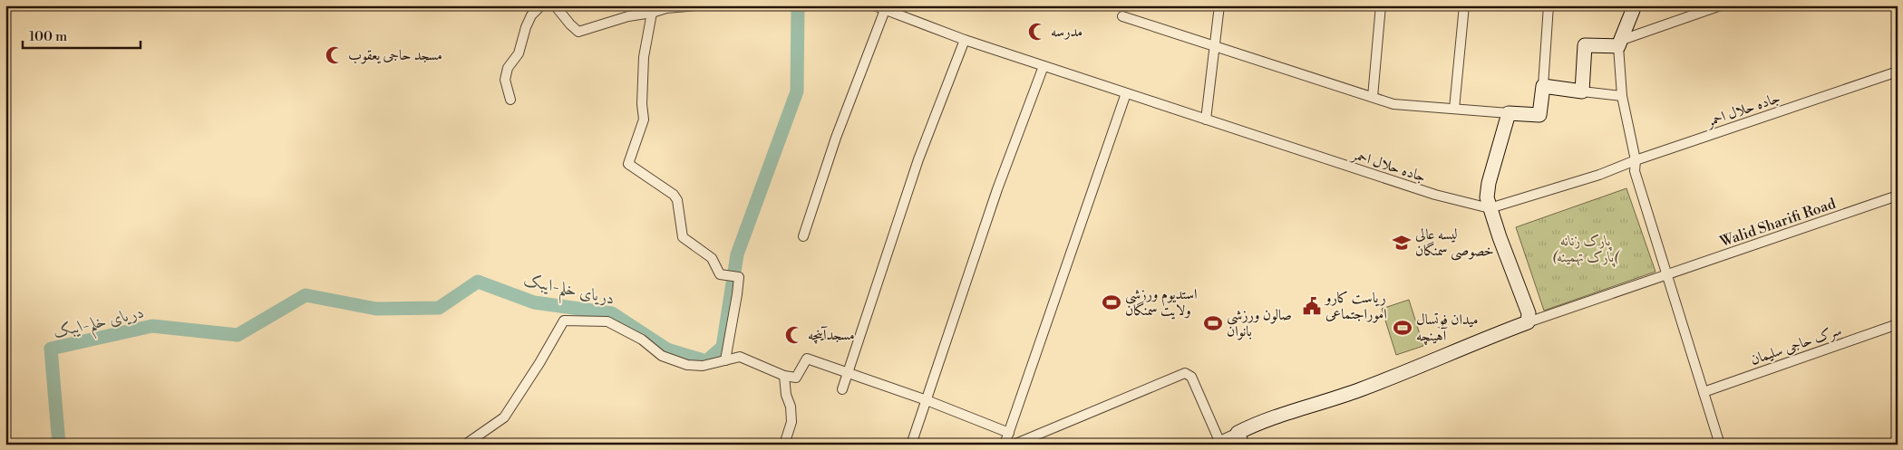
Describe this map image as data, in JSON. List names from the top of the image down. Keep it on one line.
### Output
{"streets":{"street":["جاده حلال احمر","Walid Sharifi Road","سرک حاجی سلیمان"]},"water":["دریای خلم-ایبک"],"parks":["پارک زنانه (پارک تهمینه("],"places":{"mosque":["مدرسه","مسجد حاجی یعقوب","مسجدآینچه"],"school or university":["لیسه عالی خصوصی سمنگان"],"sports":["استدیوم ورزشی ولایت سمنگان","صالون ورزشی بانوان","میدان فوتسال آهینچه"],"public building":["ریاست کارو اموراجتماعی"]},"scale_bar":"100 m"}
